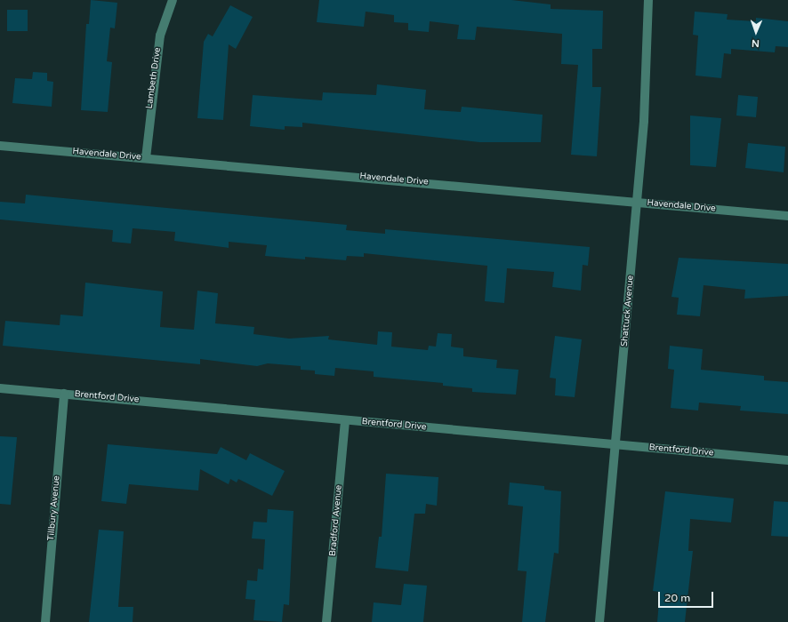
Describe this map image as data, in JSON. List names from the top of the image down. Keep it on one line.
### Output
{"streets":{"street":["Lambeth Drive","Havendale Drive","Shattuck Avenue","Brentford Drive","Tillbury Avenue","Bradford Avenue"]},"crossings":[["Lambeth Drive","Havendale Drive"],["Havendale Drive","Shattuck Avenue"],["Shattuck Avenue","Brentford Drive"],["Brentford Drive","Tillbury Avenue"],["Brentford Drive","Bradford Avenue"]],"scale_bar":"20 m","north":"bottom"}
